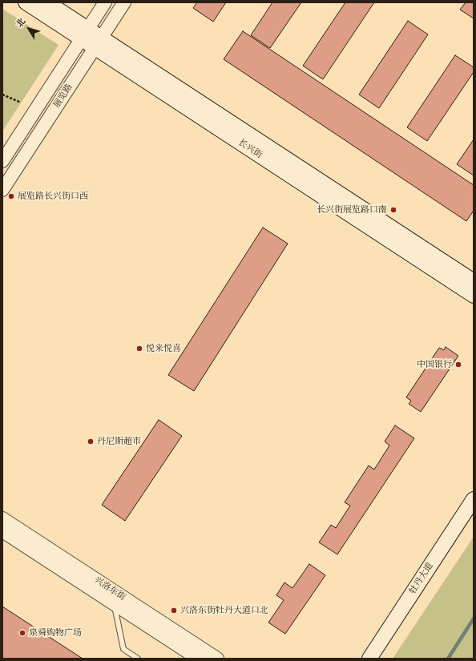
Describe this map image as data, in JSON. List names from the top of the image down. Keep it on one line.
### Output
{"streets":{"main road":["长兴街","牡丹大道"],"street":["展览路","兴洛东街"]},"crossings":[["展览路","长兴街"]],"places":["展览路长兴街口西","长兴街展览路口南","悦来悦喜","中国银行","丹尼斯超市","兴洛东街牡丹大道口北","泉舜购物广场"],"north":"top left"}
